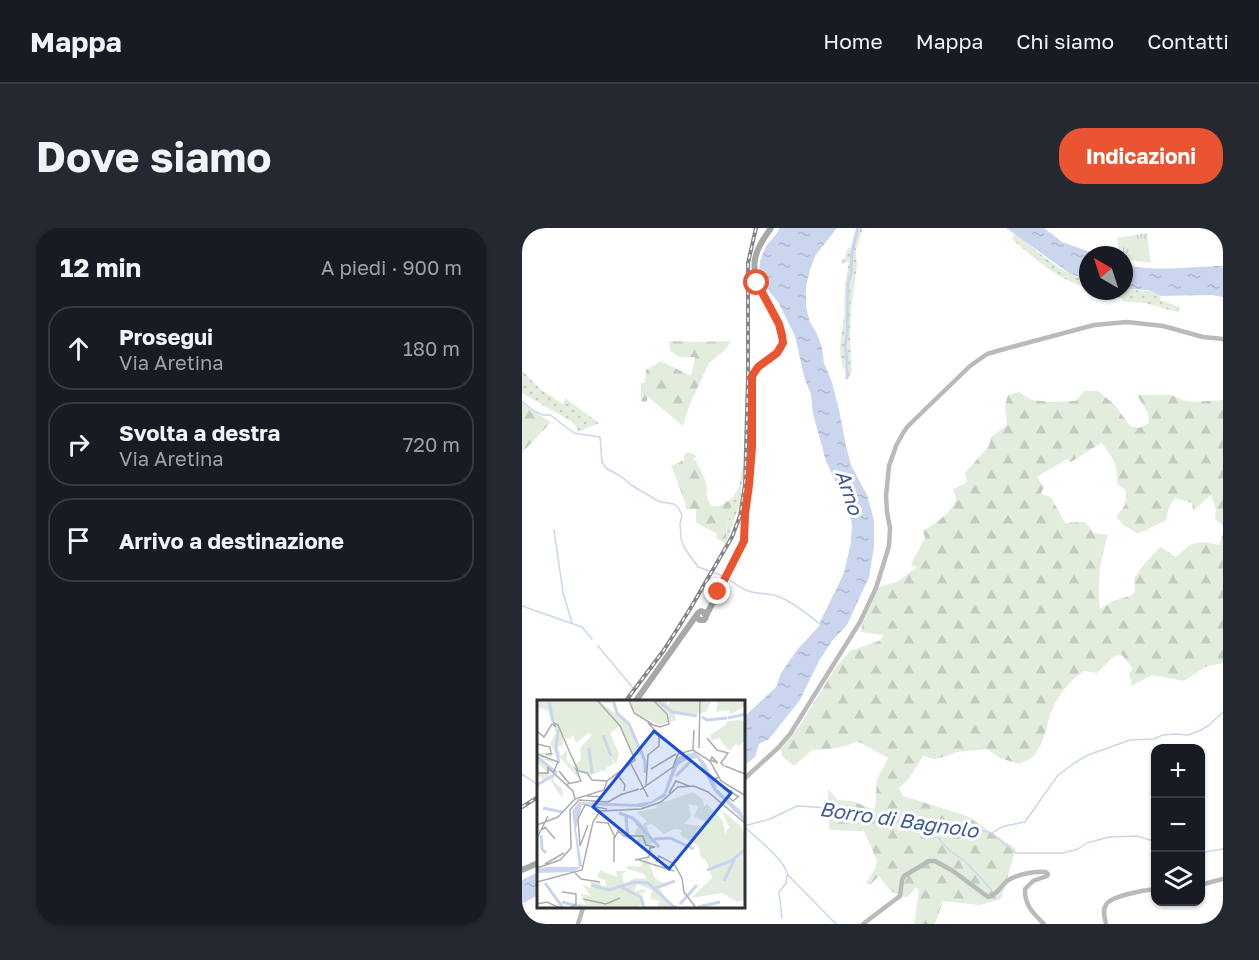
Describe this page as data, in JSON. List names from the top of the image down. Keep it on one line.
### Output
{"water":["Arno","Borro di Bagnolo"],"north":"top left","page":{"header":"Mappa","nav":["Home","Mappa","Chi siamo","Contatti"],"buttons":"Indicazioni","title":"Dove siamo","heading":["12 min","A piedi · 900 m"],"list":[["Prosegui","Via Aretina","180 m"],["Svolta a destra","Via Aretina","720 m"],"Arrivo a destinazione"],"map_buttons":["+","−"]}}
